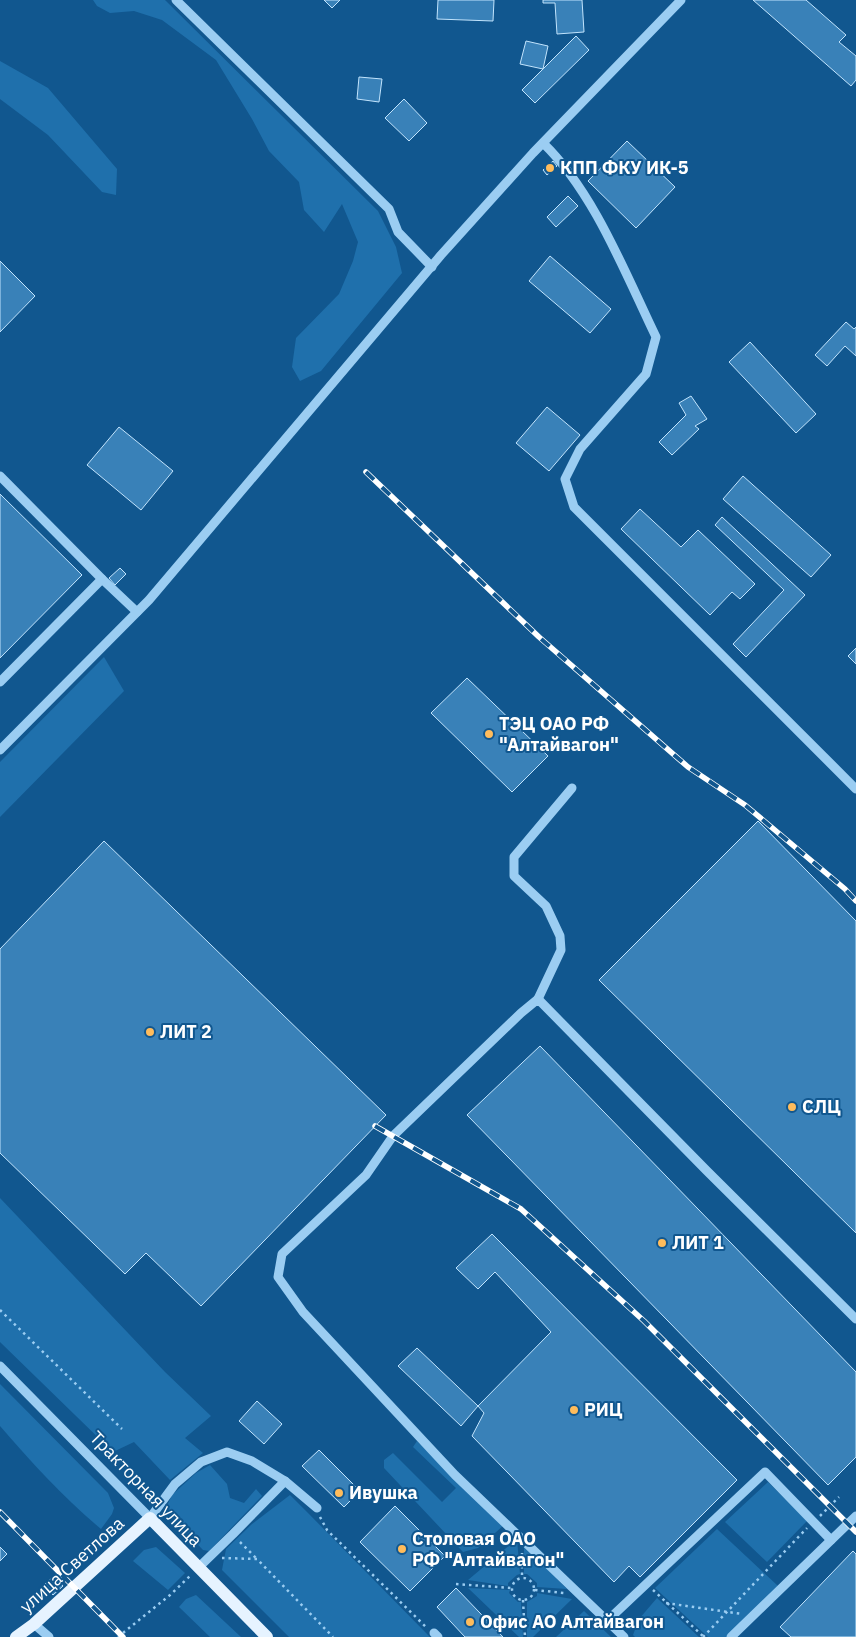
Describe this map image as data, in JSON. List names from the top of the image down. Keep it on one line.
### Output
{"streets":{"main road":["Тракторная улица","улица Светлова"]},"crossings":[["Тракторная улица","улица Светлова"]],"places":["КПП ФКУ ИК-5","ТЭЦ ОАО РФ \"Алтайвагон\"","ЛИТ 2","СЛЦ","ЛИТ 1","РИЦ","Ивушка","Столовая ОАО РФ \"Алтайвагон\"","Офис АО Алтайвагон"]}
